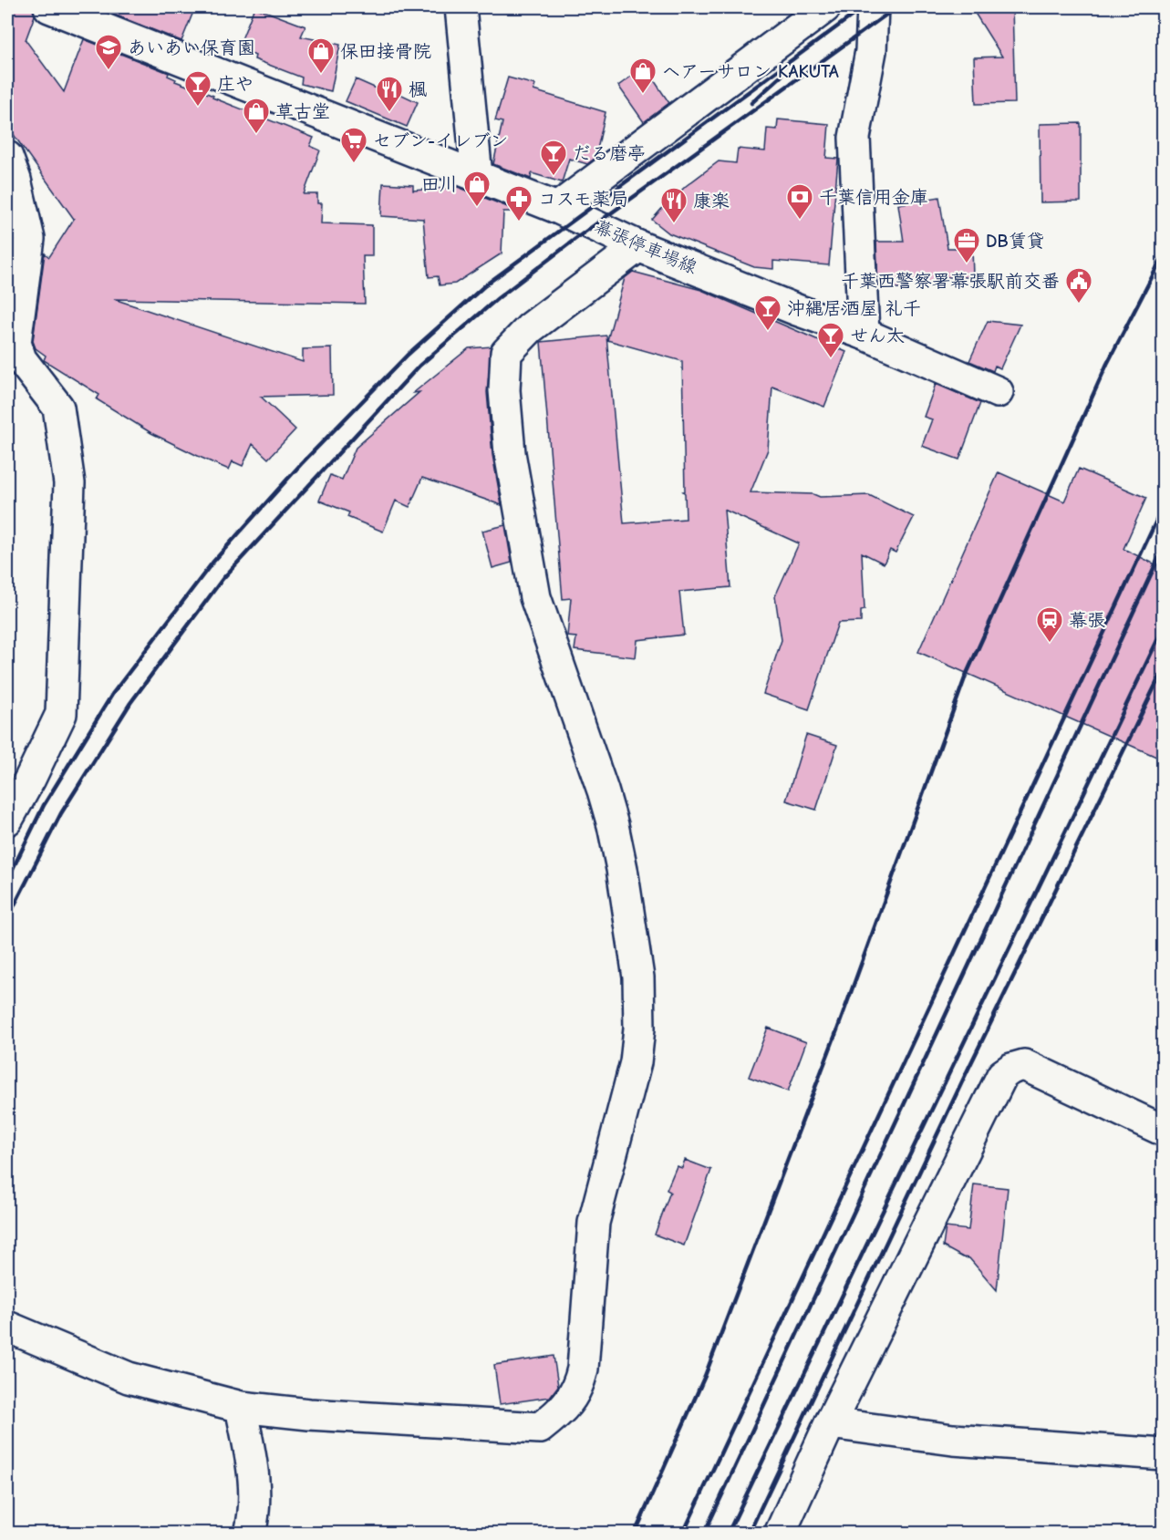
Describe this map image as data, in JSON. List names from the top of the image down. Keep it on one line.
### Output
{"streets":{"street":["幕張停車場線"]},"places":{"school or university":["あいあい保育園"],"shop":["保田接骨院","ヘアーサロン KAKUTA","草古堂","田川"],"bar":["庄や","だる磨亭","沖縄居酒屋 礼千","せん太"],"restaurant":["楓","康楽"],"supermarket":["セブン-イレブン"],"bank":["千葉信用金庫"],"pharmacy":["コスモ薬局"],"office":["DB賃貸"],"public building":["千葉西警察署幕張駅前交番"],"station":["幕張"]}}
